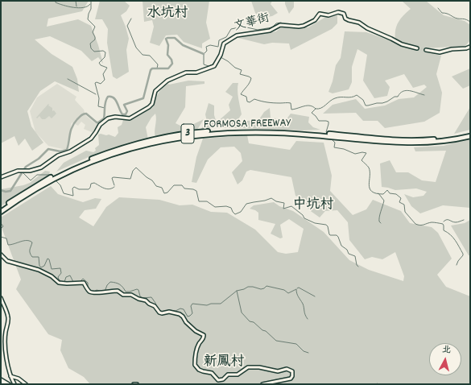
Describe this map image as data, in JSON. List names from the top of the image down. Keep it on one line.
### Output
{"streets":{"highway":["FORMOSA FREEWAY","3"],"street":["文華街"]},"districts":["水坑村","中坑村","新鳳村"],"north":"top"}
